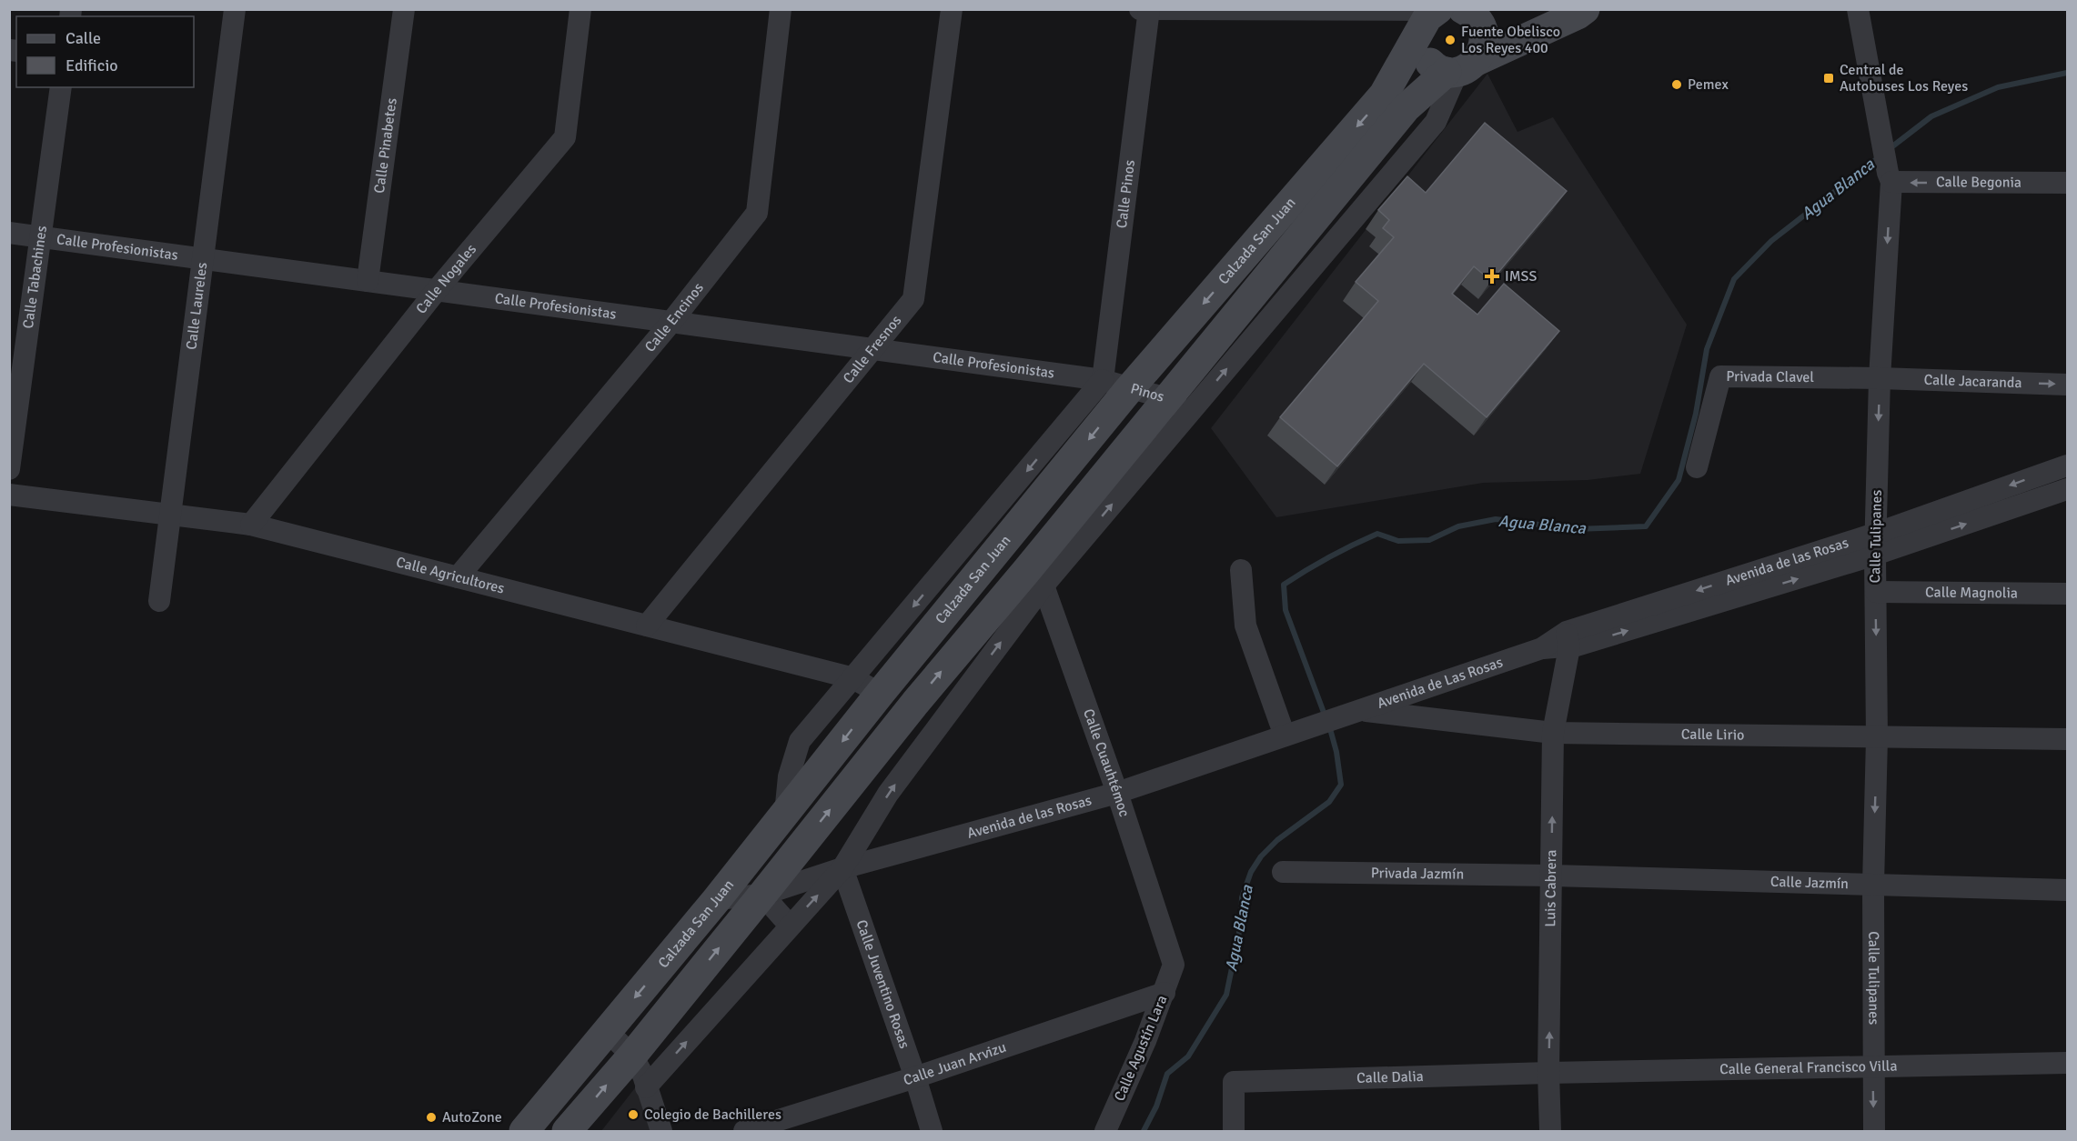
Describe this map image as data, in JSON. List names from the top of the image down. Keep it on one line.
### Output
{"streets":{"main road":["Calzada San Juan"],"street":["Calle Pinabetes","Calle Begonia","Calle Pinos","Calle Profesionistas","Calle Tabachines","Calle Nogales","Calle Laureles","Calle Encinos","Calle Fresnos","Privada Clavel","Calle Jacaranda","Pinos","Calle Tulipanes","Avenida de las Rosas","Calle Agricultores","Calle Magnolia","Avenida de Las Rosas","Calle Lirio","Calle Cuauhtémoc","Privada Jazmín","Calle Jazmín","Luis Cabrera","Calle Juventino Rosas","Calle Agustín Lara","Calle Juan Arvizu","Calle General Francisco Villa","Calle Dalia"]},"crossings":[["Calle Pinabetes","Calle Profesionistas"],["Calle Begonia","Calle Tulipanes"],["Calle Pinos","Calzada San Juan"],["Calle Pinos","Calle Profesionistas"],["Calle Pinos","Pinos"],["Calzada San Juan","Calle Profesionistas"],["Calzada San Juan","Pinos"],["Calzada San Juan","Avenida de las Rosas"],["Calzada San Juan","Calle Agricultores"],["Calzada San Juan","Calle Cuauhtémoc"],["Calle Profesionistas","Calle Tabachines"],["Calle Profesionistas","Calle Nogales"],["Calle Profesionistas","Calle Laureles"],["Calle Profesionistas","Calle Encinos"],["Calle Profesionistas","Calle Fresnos"],["Calle Profesionistas","Pinos"],["Calle Nogales","Calle Agricultores"],["Calle Laureles","Calle Agricultores"],["Calle Encinos","Calle Agricultores"],["Calle Fresnos","Calle Agricultores"],["Privada Clavel","Calle Jacaranda"],["Privada Clavel","Calle Tulipanes"],["Calle Jacaranda","Calle Tulipanes"],["Calle Tulipanes","Avenida de las Rosas"],["Calle Tulipanes","Calle Magnolia"],["Calle Tulipanes","Calle Lirio"],["Calle Tulipanes","Calle Jazmín"],["Calle Tulipanes","Calle General Francisco Villa"],["Avenida de las Rosas","Avenida de Las Rosas"],["Avenida de las Rosas","Calle Cuauhtémoc"],["Avenida de las Rosas","Luis Cabrera"],["Avenida de las Rosas","Calle Juventino Rosas"],["Avenida de Las Rosas","Calle Lirio"],["Avenida de Las Rosas","Luis Cabrera"],["Calle Lirio","Luis Cabrera"],["Calle Cuauhtémoc","Calle Agustín Lara"],["Privada Jazmín","Calle Jazmín"],["Privada Jazmín","Luis Cabrera"],["Calle Jazmín","Luis Cabrera"],["Luis Cabrera","Calle General Francisco Villa"],["Luis Cabrera","Calle Dalia"],["Calle Juventino Rosas","Calle Juan Arvizu"],["Calle Agustín Lara","Calle Juan Arvizu"],["Calle General Francisco Villa","Calle Dalia"]],"one_way":["Calle Begonia","Calle Jacaranda","Calle Tulipanes","Luis Cabrera"],"water":["Agua Blanca"],"places":{"other":["Fuente Obelisco Los Reyes 400","Pemex","Colegio de Bachilleres","AutoZone"],"transit":["Central de Autobuses Los Reyes"],"health":["IMSS"]},"legend":["Calle","Edificio"]}
